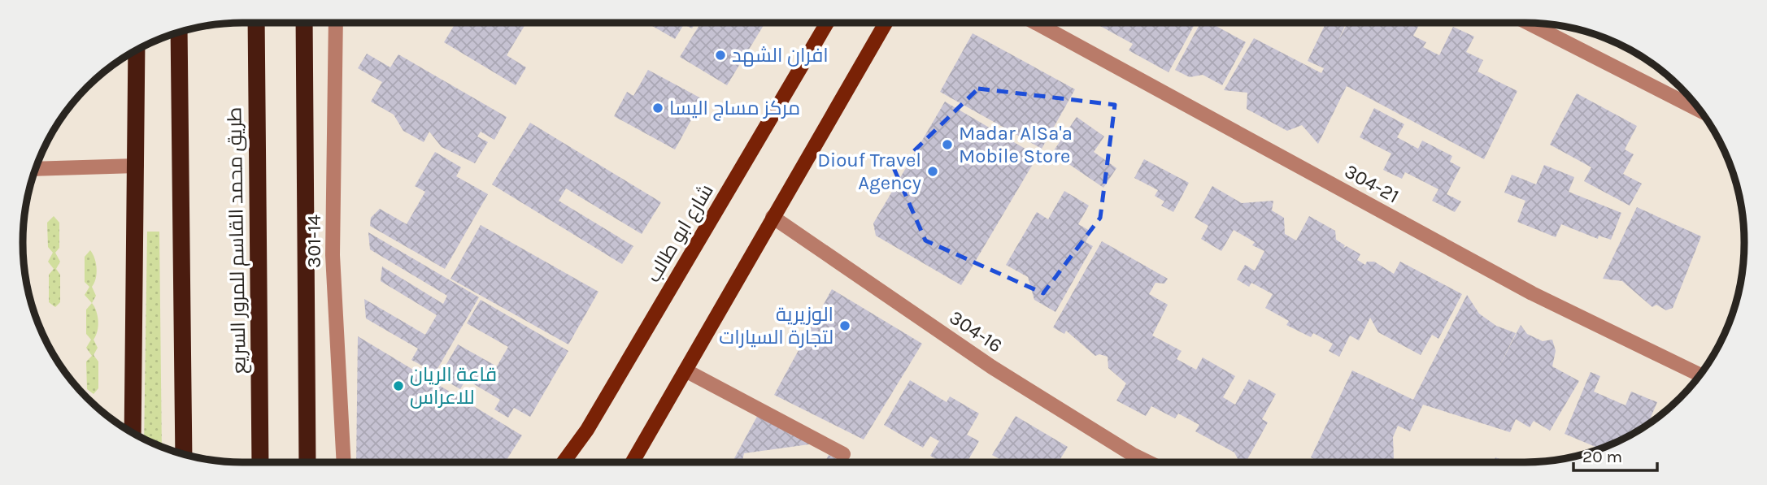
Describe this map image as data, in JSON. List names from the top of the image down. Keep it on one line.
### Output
{"streets":{"highway":["طريق محمد القاسم للمرور السريع"],"main road":["شارع ابو طالب"],"street":["304-21","301-14","304-16"]},"places":["افران الشهد","مركز مساج اليسا","Madar AlSa'a Mobile Store","Diouf Travel Agency","الوزيرية لتجارة السيارات","قاعة الريان للاعراس"],"scale_bar":"20 m"}
